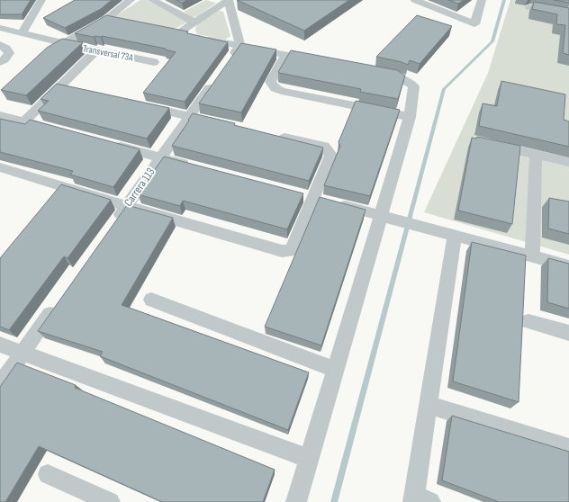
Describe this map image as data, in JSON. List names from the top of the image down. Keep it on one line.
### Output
{"streets":{"street":["Transversal 73A","Carrera 113"]}}
